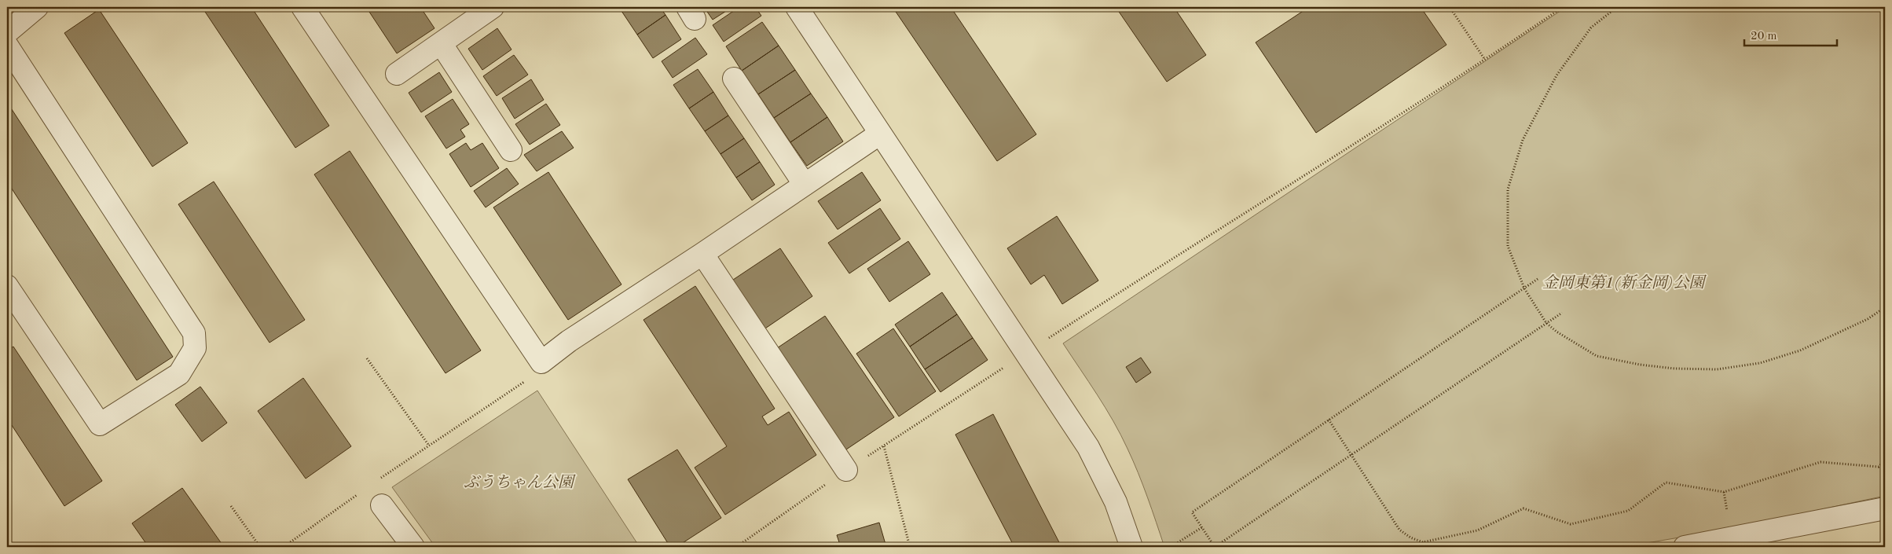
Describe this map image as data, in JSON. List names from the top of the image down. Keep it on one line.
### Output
{"parks":["金岡東第1(新金岡)公園","ぶうちゃん公園"],"scale_bar":"20 m"}
